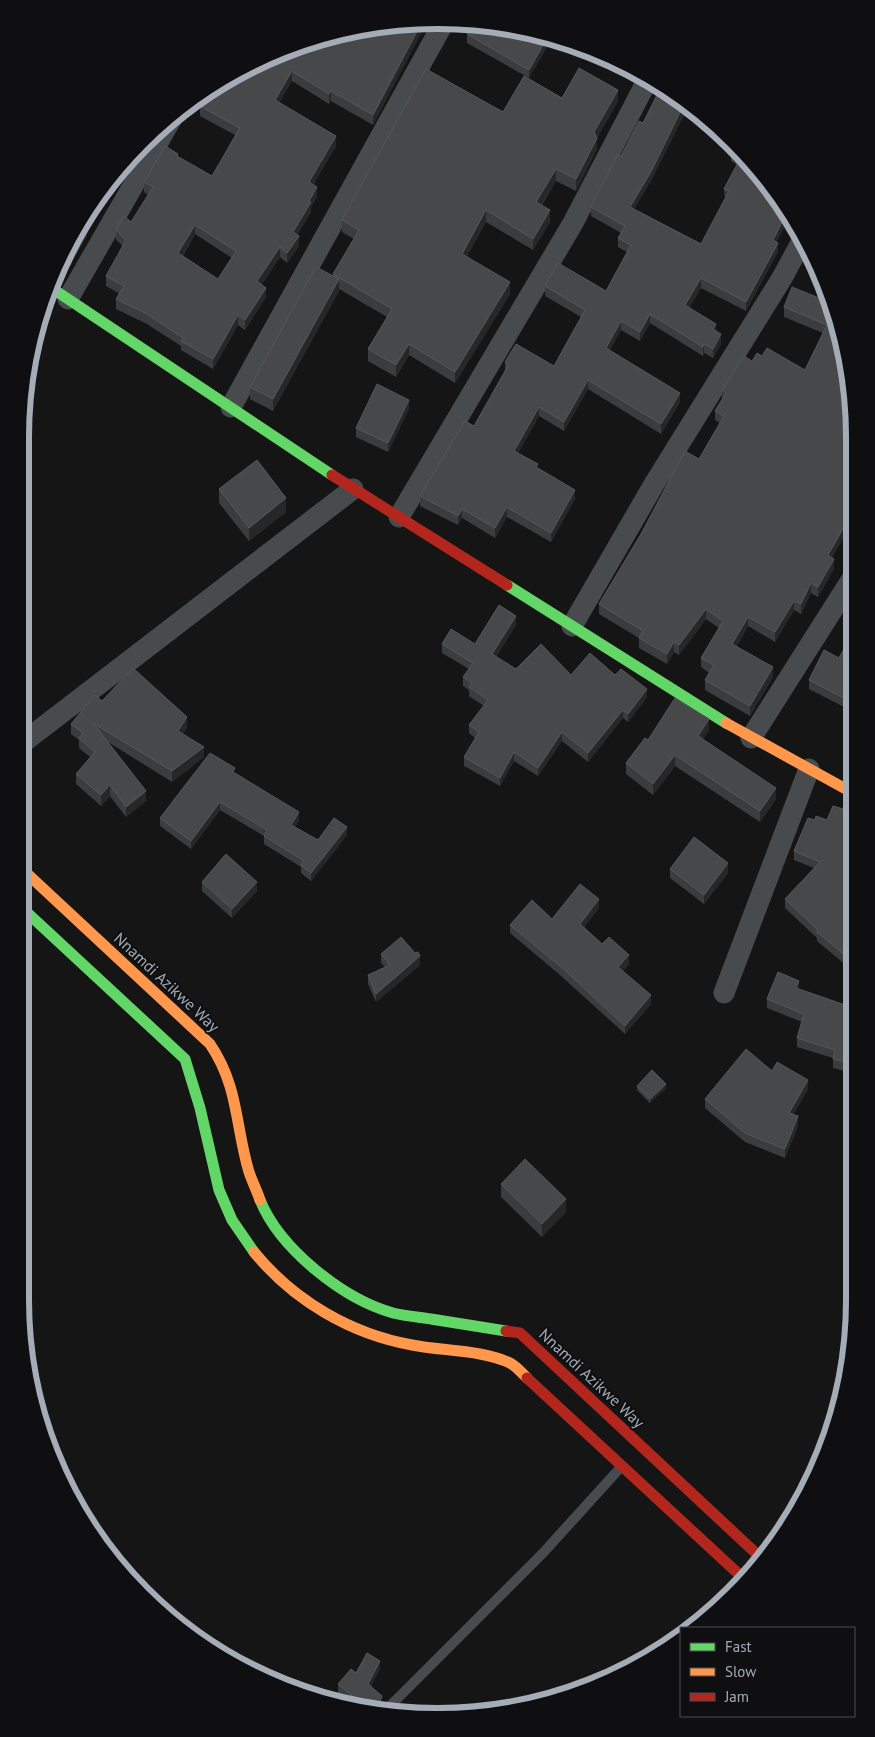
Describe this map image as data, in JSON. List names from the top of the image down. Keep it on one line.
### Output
{"streets":{"main road":["Nnamdi Azikwe Way"]},"legend":["Fast","Slow","Jam"]}
